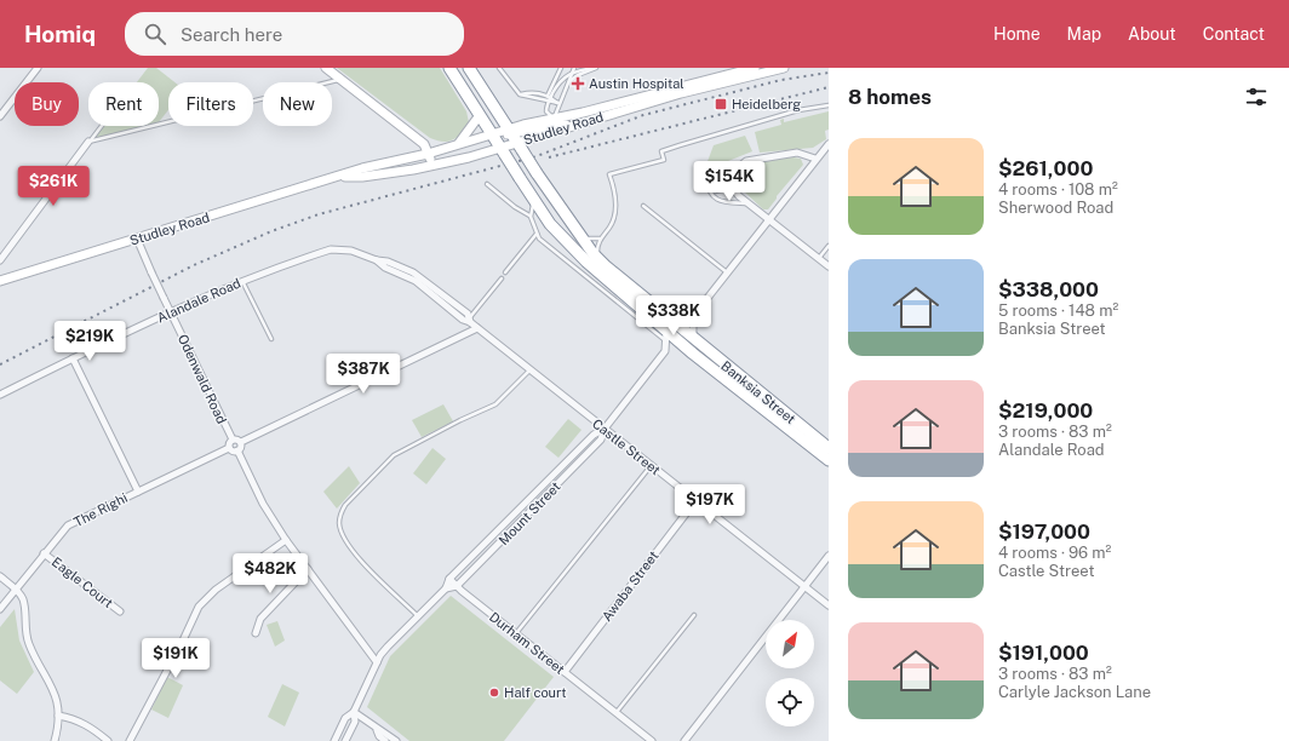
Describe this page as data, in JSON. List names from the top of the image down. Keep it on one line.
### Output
{"streets":{"highway":["Banksia Street"],"street":["Studley Road","Alandale Road","Odenwald Road","Castle Street","The Righi","Mount Street","Eagle Court","Awaba Street","Durham Street"]},"crossings":[["Studley Road","Odenwald Road"],["Studley Road","Banksia Street"],["Alandale Road","Odenwald Road"],["Alandale Road","Castle Street"],["Odenwald Road","The Righi"],["Banksia Street","Mount Street"],["Castle Street","Mount Street"],["Castle Street","Awaba Street"],["The Righi","Eagle Court"],["Mount Street","Durham Street"],["Awaba Street","Durham Street"]],"places":{"health":["Austin Hospital"],"transit":["Heidelberg"],"other":["Half court"]},"north":"top right","page":{"header":"Homiq","search":"Search here","nav":["Home","Map","About","Contact"],"heading":"8 homes","chip":["Buy","Rent","Filters","New"],"list":[{"name":"$261,000","note":"4 rooms · 108 m² · Sherwood Road"},{"name":"$338,000","note":"5 rooms · 148 m² · Banksia Street"},{"name":"$219,000","note":"3 rooms · 83 m² · Alandale Road"},{"name":"$197,000","note":"4 rooms · 96 m² · Castle Street"},{"name":"$191,000","note":"3 rooms · 83 m² · Carlyle Jackson Lane"}],"price":["$154K","$261K","$338K","$219K","$387K","$197K","$482K","$191K"]}}
